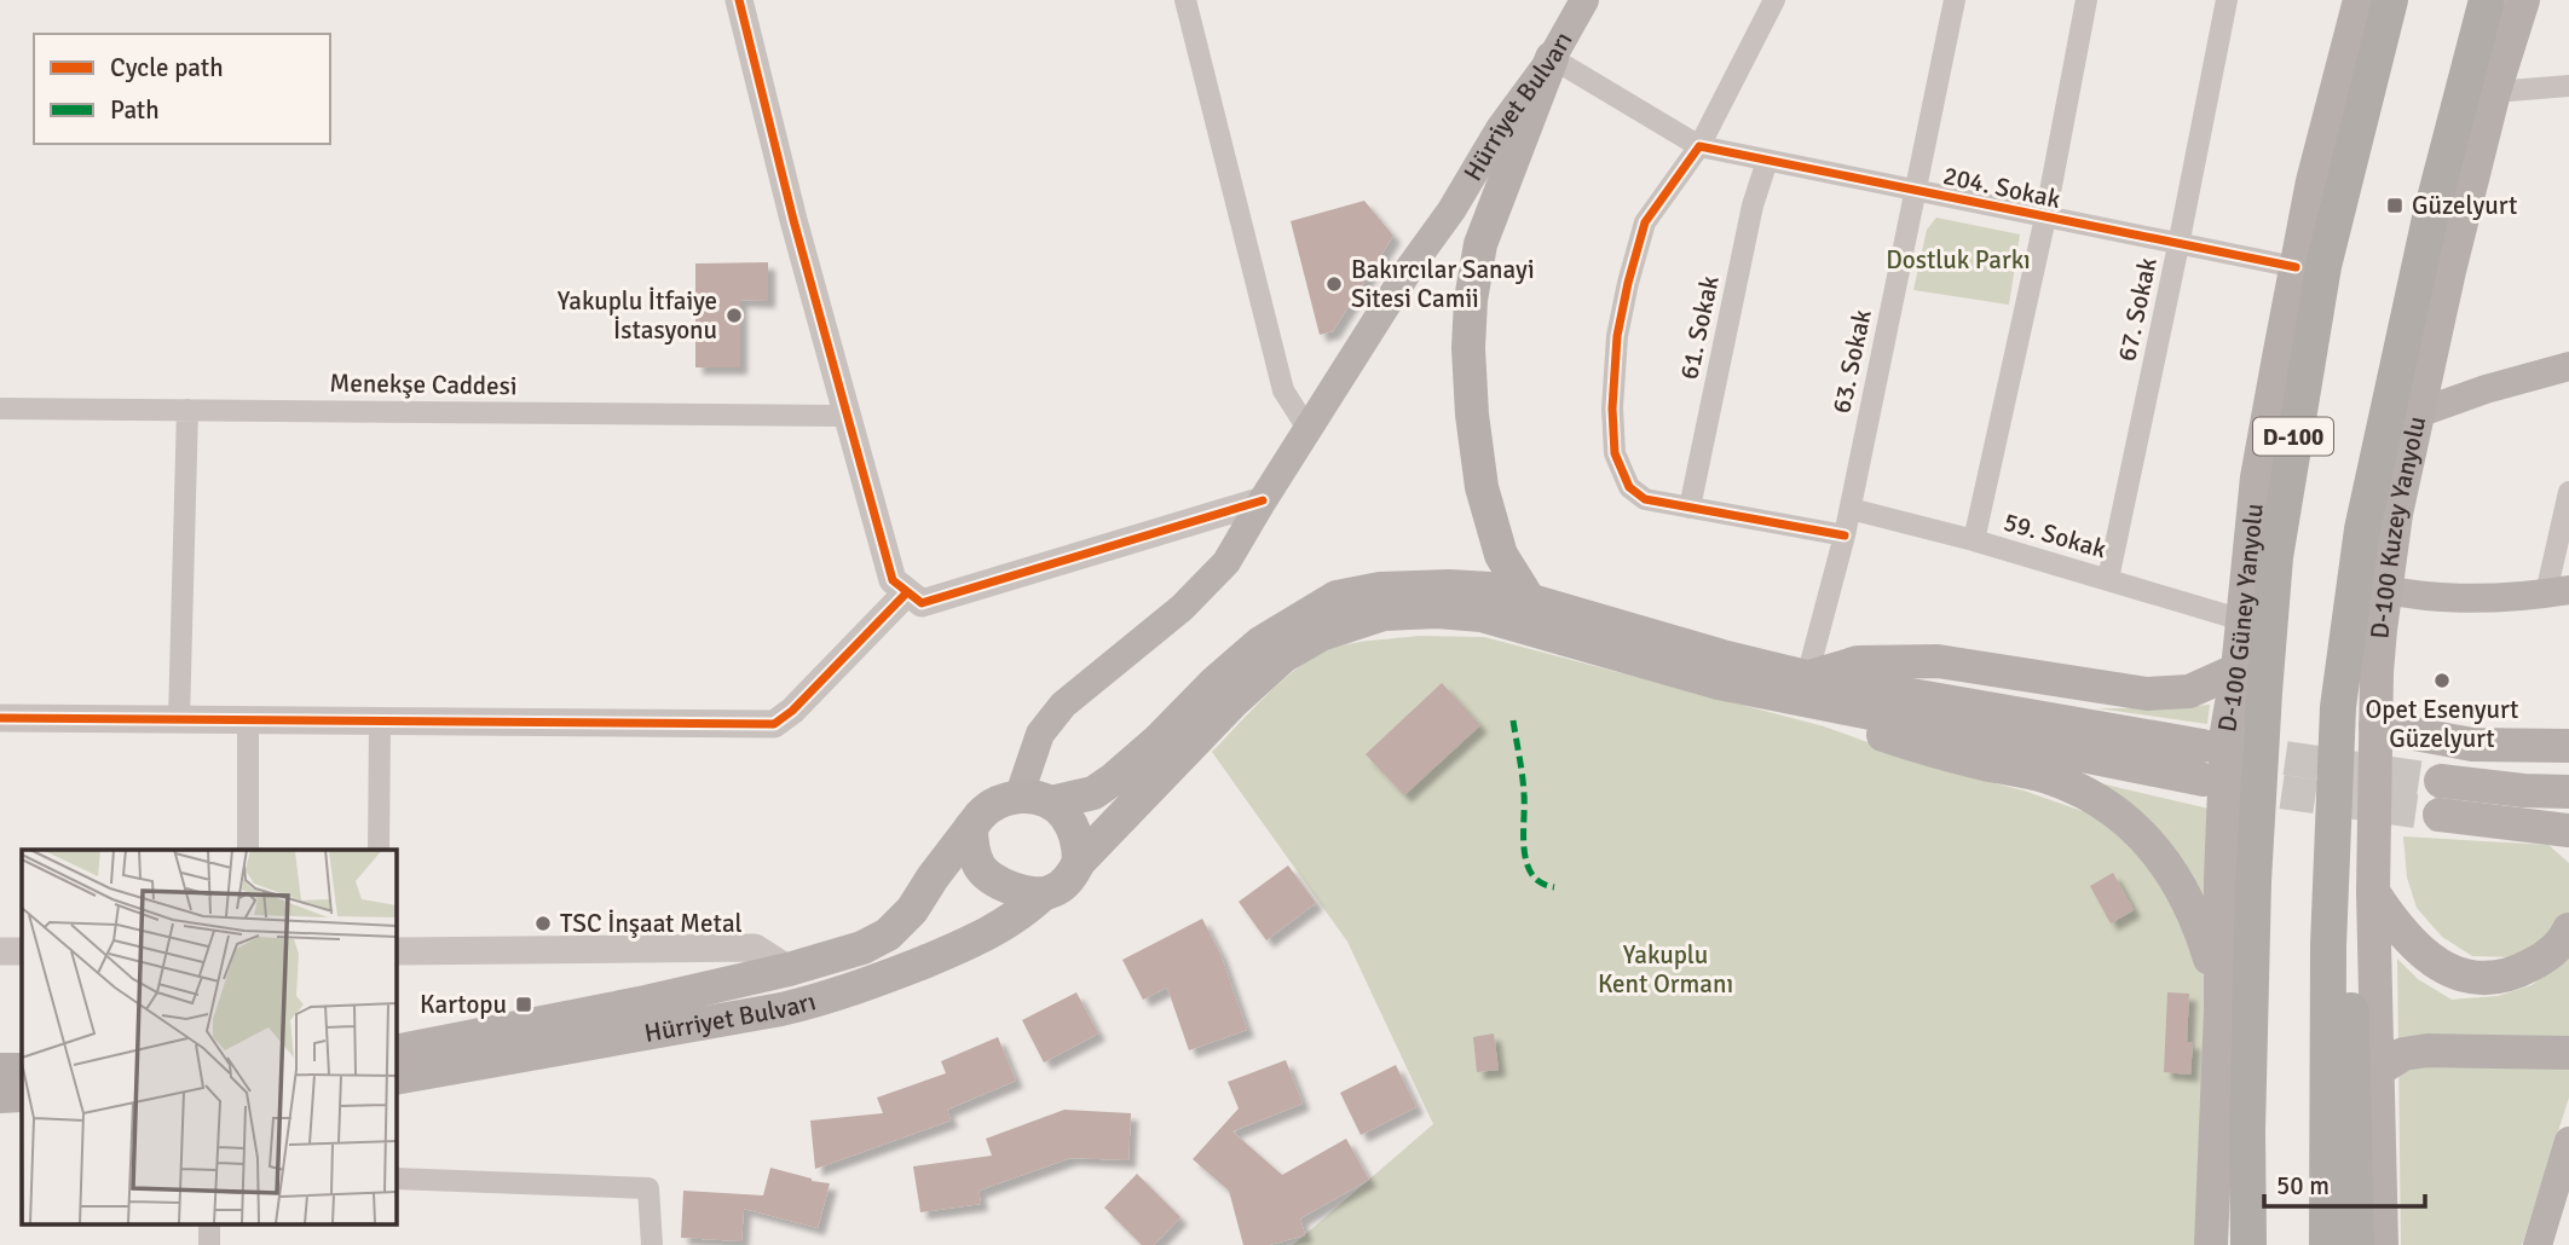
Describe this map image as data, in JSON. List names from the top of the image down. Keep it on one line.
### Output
{"streets":{"highway":["D-100"],"main road":["Hürriyet Bulvarı","D-100 Kuzey Yanyolu","D-100 Güney Yanyolu"],"street":["204. Sokak","67. Sokak","61. Sokak","63. Sokak","Menekşe Caddesi","59. Sokak"]},"crossings":[["Hürriyet Bulvarı","204. Sokak"],["204. Sokak","67. Sokak"],["204. Sokak","61. Sokak"],["204. Sokak","63. Sokak"],["204. Sokak","D-100 Güney Yanyolu"],["67. Sokak","59. Sokak"],["63. Sokak","59. Sokak"],["59. Sokak","D-100 Güney Yanyolu"]],"parks":["Dostluk Parkı","Yakuplu Kent Ormanı"],"places":{"transit":["Güzelyurt","Kartopu"],"other":["Bakırcılar Sanayi Sitesi Camii","Yakuplu İtfaiye İstasyonu","Opet Esenyurt Güzelyurt","TSC İnşaat Metal"]},"legend":["Cycle path","Path"],"scale_bar":"50 m"}
